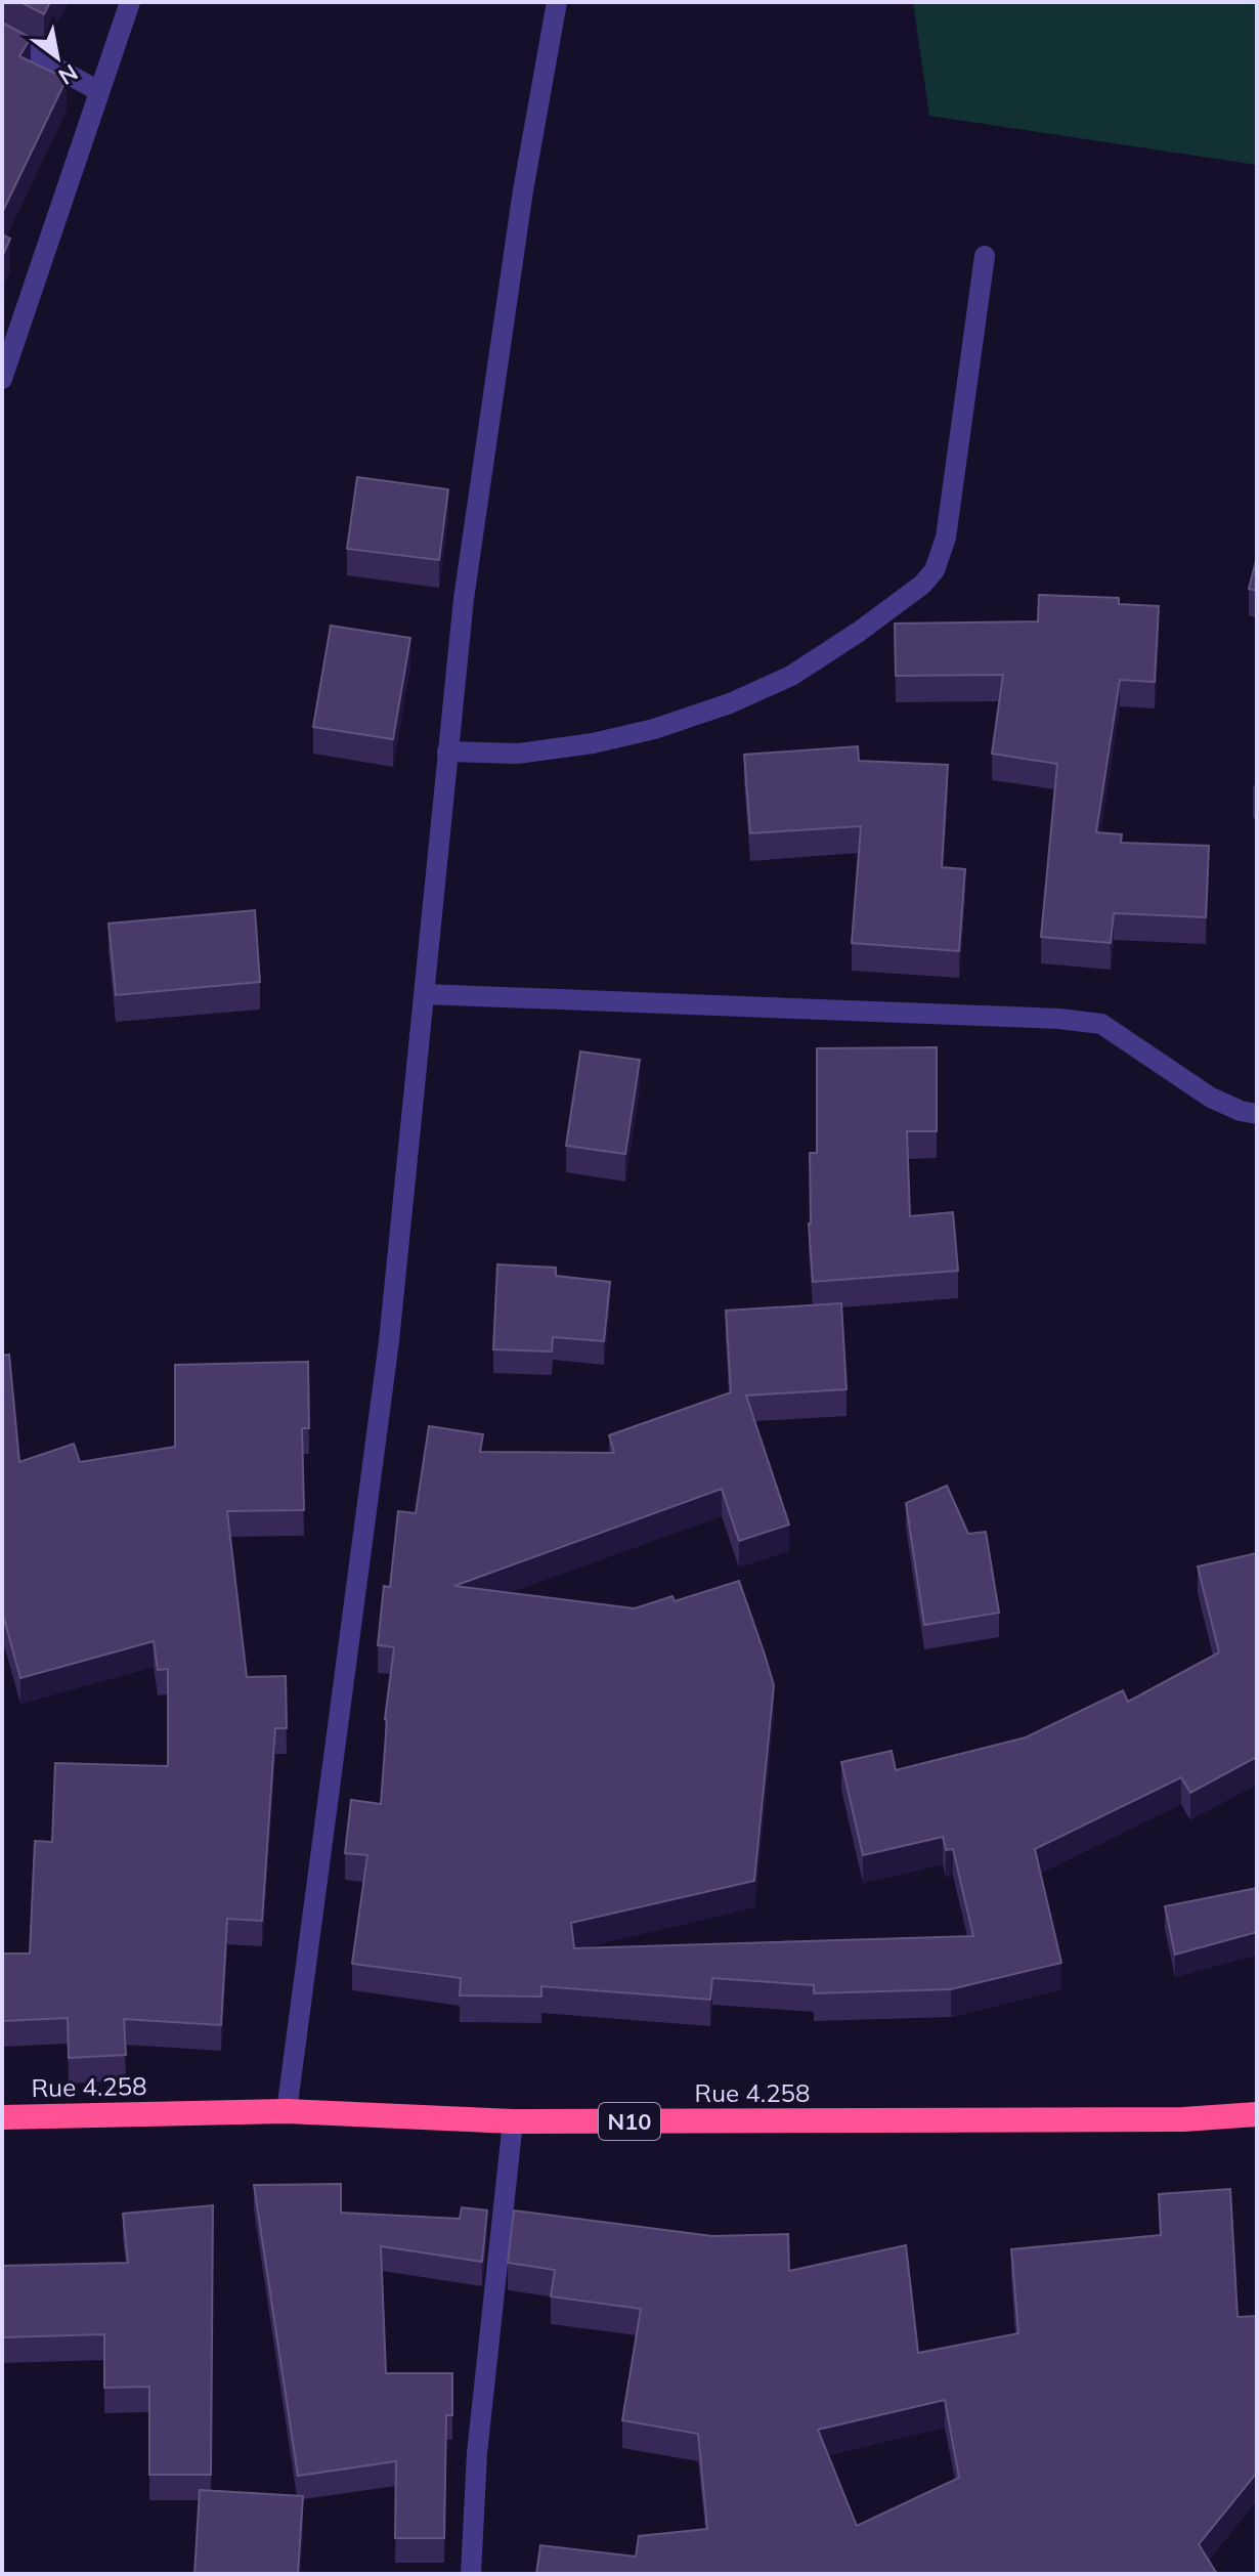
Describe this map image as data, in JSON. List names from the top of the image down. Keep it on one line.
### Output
{"streets":{"highway":["Rue 4.258","N10"]},"north":"bottom right"}
